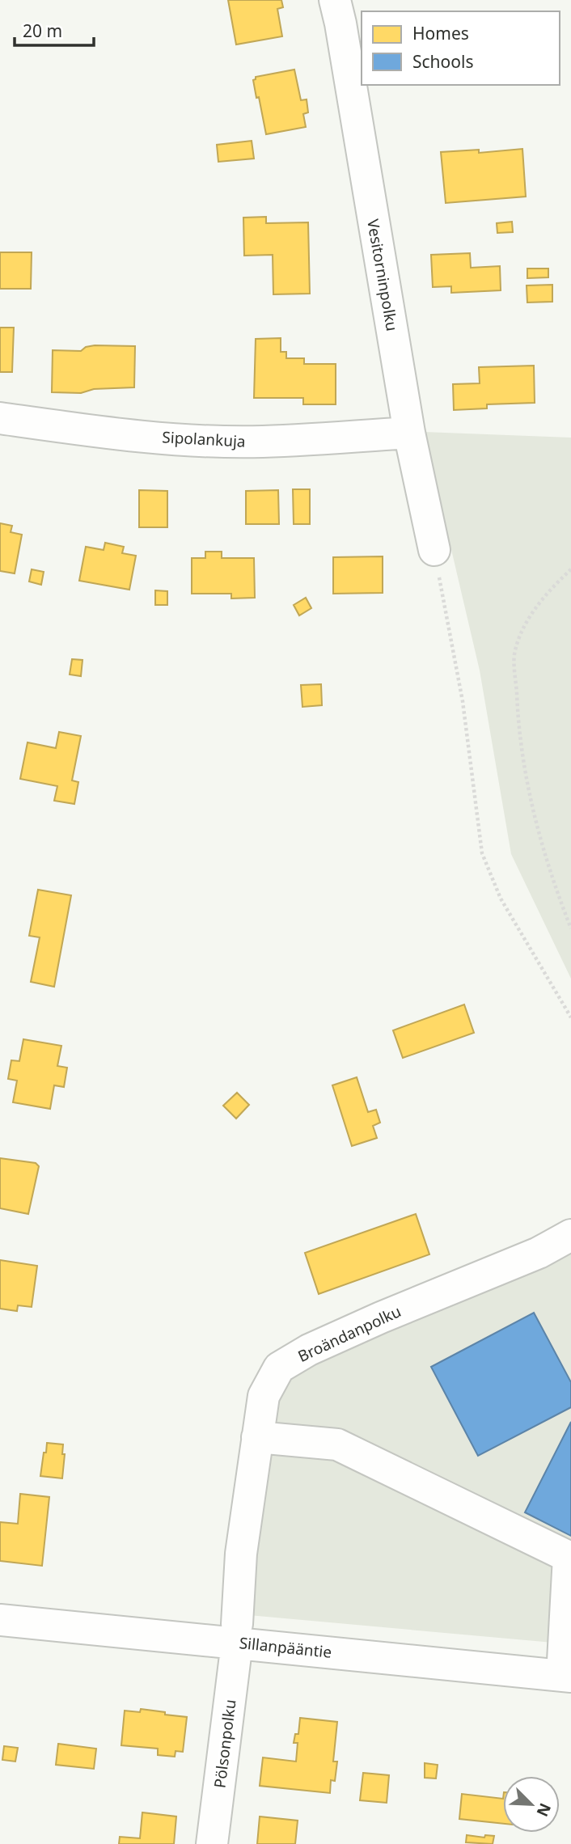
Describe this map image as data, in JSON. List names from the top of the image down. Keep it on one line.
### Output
{"streets":{"street":["Vesitorninpolku","Sipolankuja","Broändanpolku","Sillanpääntie","Pölsonpolku"]},"crossings":[["Vesitorninpolku","Sipolankuja"],["Broändanpolku","Sillanpääntie"],["Broändanpolku","Pölsonpolku"],["Sillanpääntie","Pölsonpolku"]],"legend":["Homes","Schools"],"scale_bar":"20 m","north":"bottom right"}
